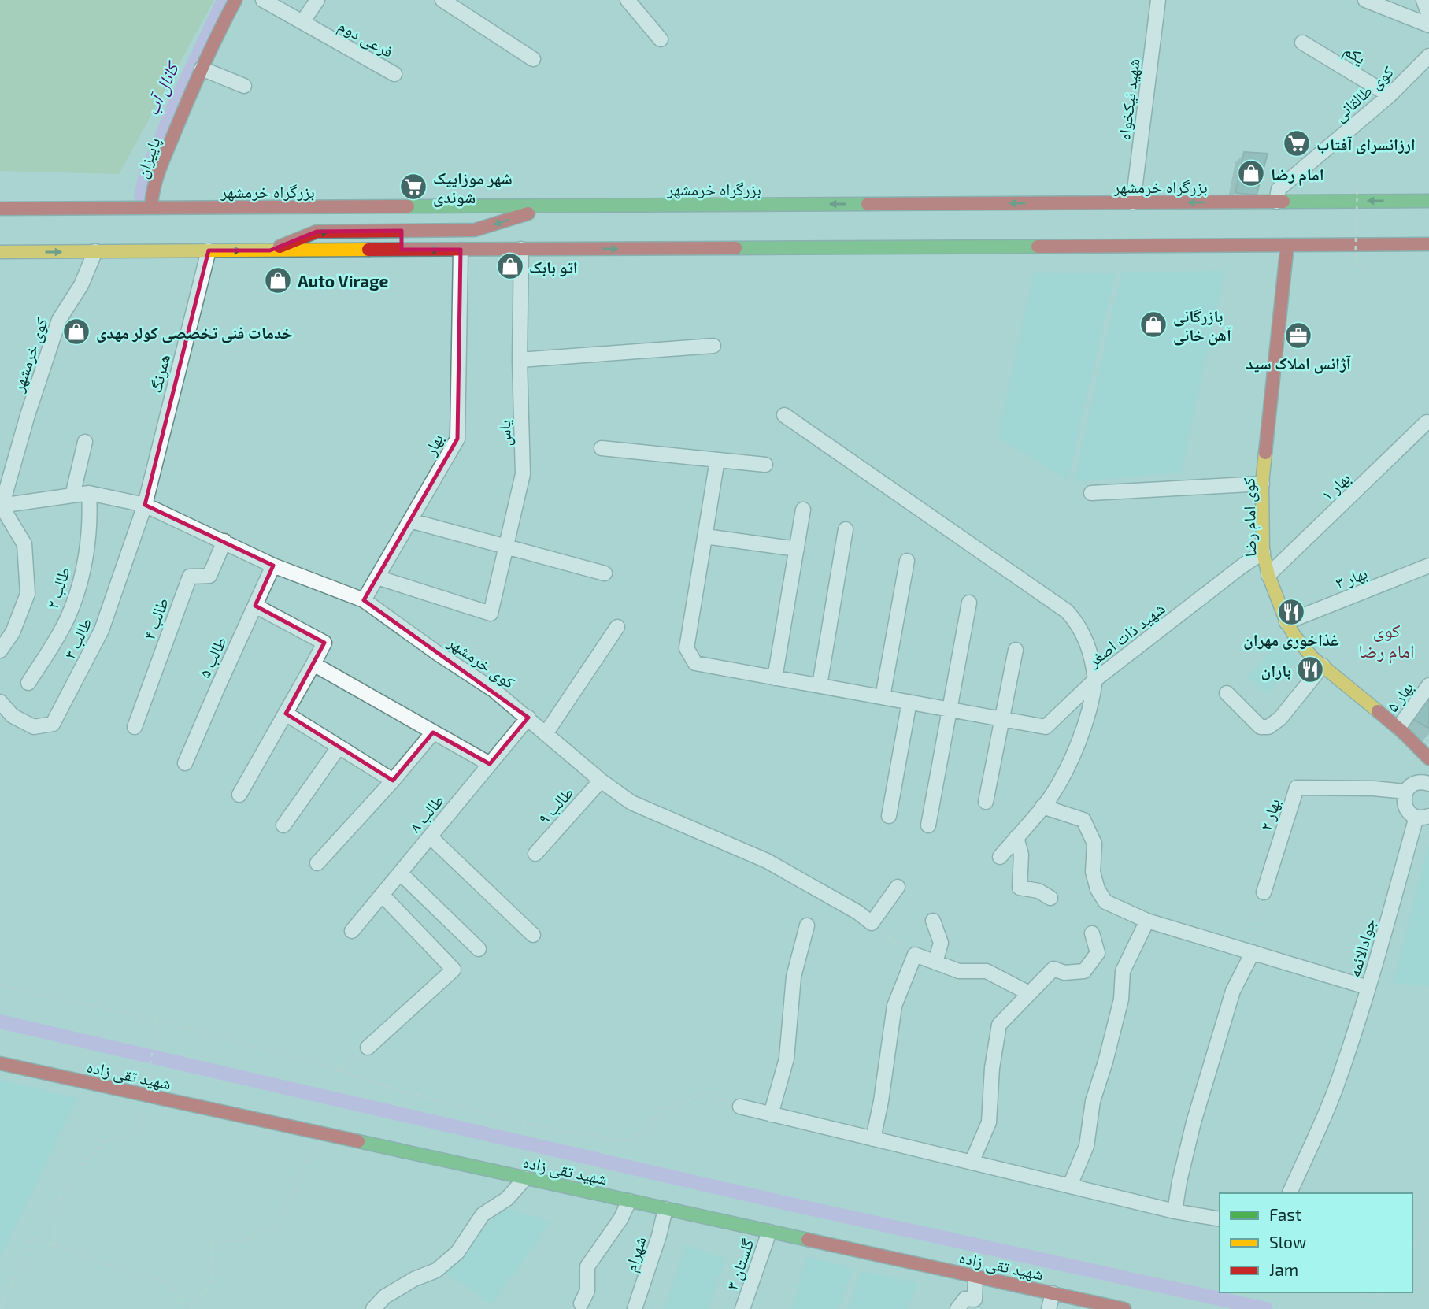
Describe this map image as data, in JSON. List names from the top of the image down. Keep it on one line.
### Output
{"streets":{"main road":["پاییزان","بزرگراه خرمشهر","کوی امام رضا","شهید تقی زاده"],"street":["فرعی دوم","یکم","کوی طالقانی","شهید نیکخواه","کوی خرمشهر","همرنگ","یاس","بهار","بهار ۱","بهار ۳","طالب ۲","طالب ۴","شهید ذات اصغر","طالب ۳","طالب ۵","بهار ۵","طالب ۹","طالب ۸","بهار ۲","جوادالائمه","شهرام","گلستان ۳"]},"crossings":[["یکم","کوی طالقانی"],["کوی طالقانی","بزرگراه خرمشهر"],["شهید نیکخواه","بزرگراه خرمشهر"],["پاییزان","بزرگراه خرمشهر"],["کوی خرمشهر","همرنگ"],["کوی خرمشهر","بهار"],["کوی خرمشهر","طالب ۲"],["کوی خرمشهر","طالب ۴"],["کوی خرمشهر","طالب ۳"],["کوی خرمشهر","طالب ۵"],["کوی خرمشهر","طالب ۹"],["کوی خرمشهر","طالب ۸"],["همرنگ","طالب ۳"],["یاس","بهار"],["بهار ۱","کوی امام رضا"],["کوی امام رضا","بهار ۳"],["کوی امام رضا","شهید ذات اصغر"],["کوی امام رضا","بهار ۵"],["شهید تقی زاده","شهرام"],["شهید تقی زاده","گلستان ۳"]],"districts":["کوی امام رضا"],"water":["کانال آب"],"places":{"supermarket":["ارزانسرای آفتاب","شهر موزاییک شوندی"],"shop":["امام رضا","اتو بابک","Auto Virage","بازرگانی آهن خانی","خدمات فنی تخصصی کولر مهدی"],"office":["آژانس املاک سید"],"restaurant":["غذاخوری مهران","باران"]},"legend":["Fast","Slow","Jam"]}
